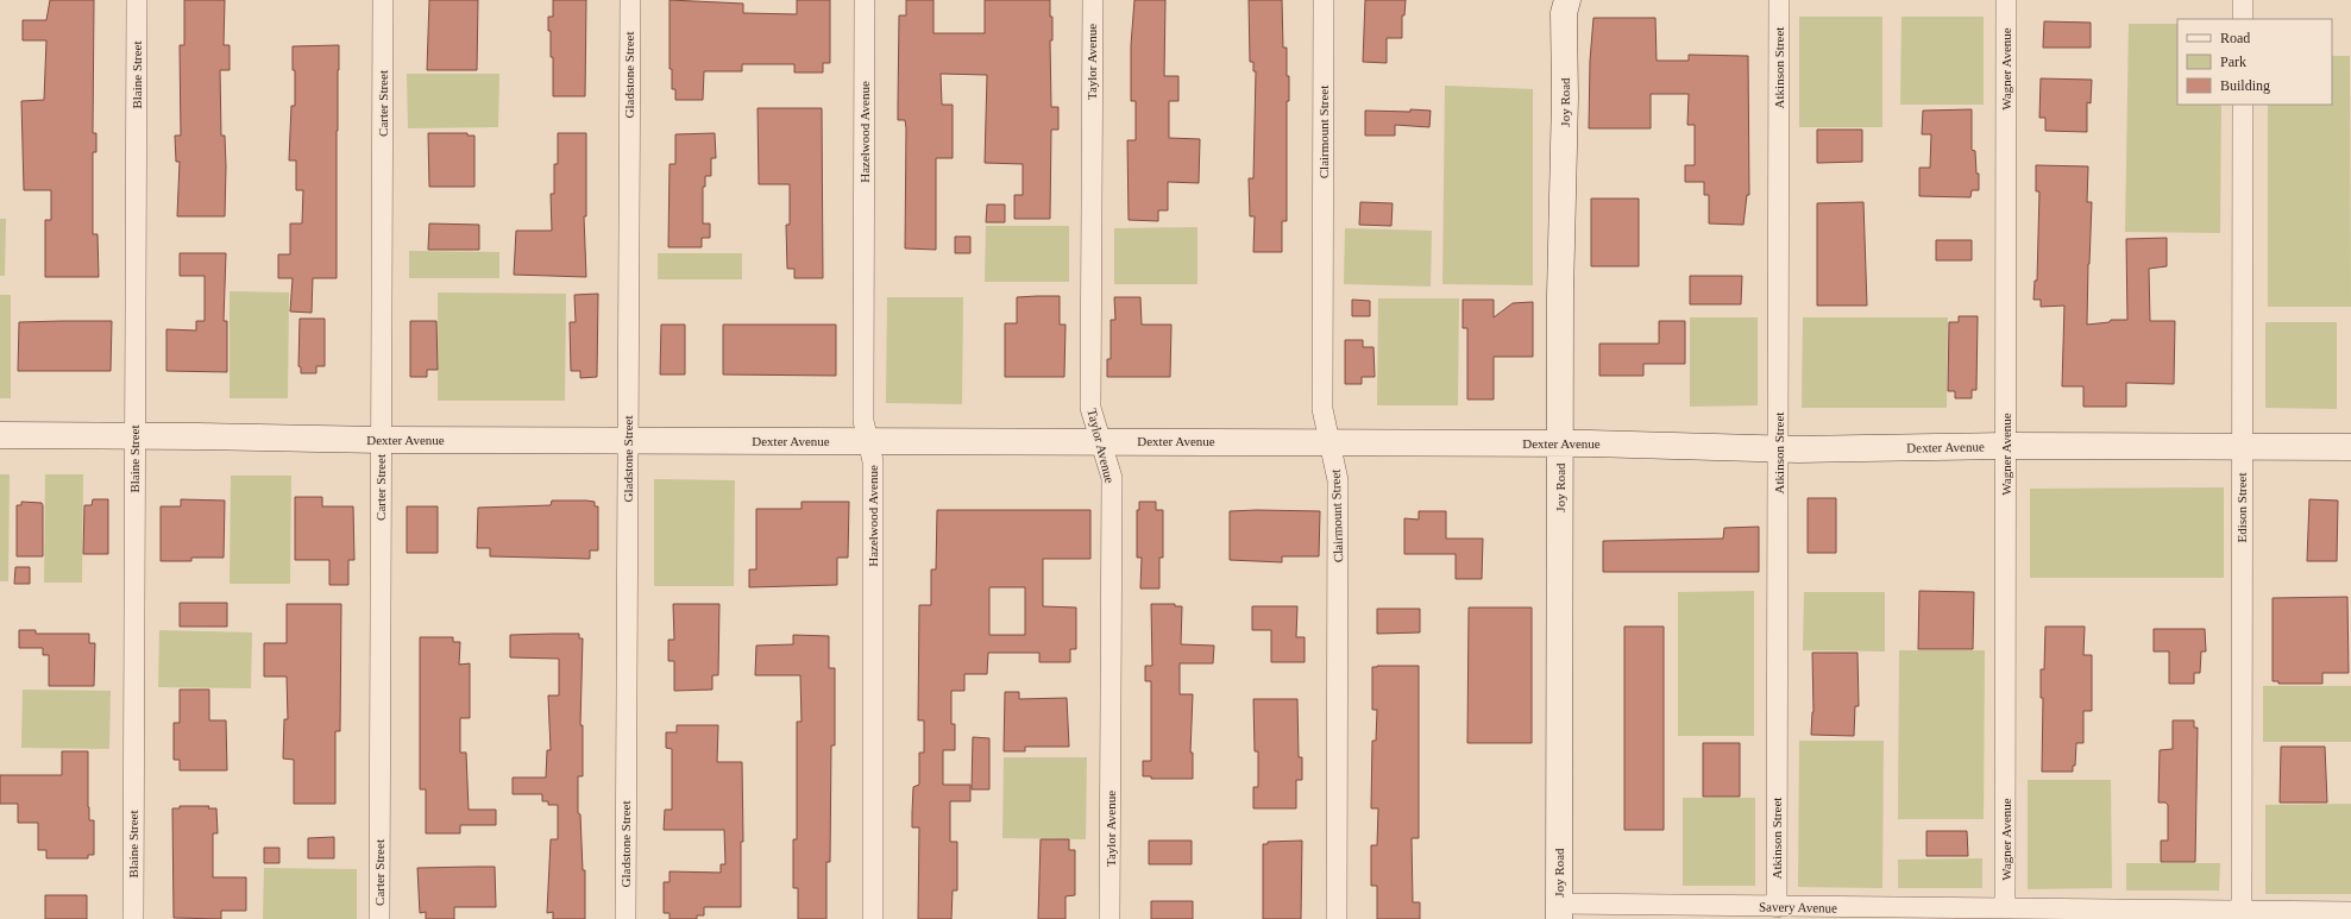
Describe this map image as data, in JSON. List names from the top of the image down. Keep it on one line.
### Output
{"streets":{"street":["Taylor Avenue","Atkinson Street","Wagner Avenue","Blaine Street","Gladstone Street","Joy Road","Carter Street","Hazelwood Avenue","Clairmount Street","Dexter Avenue","Edison Street","Savery Avenue"]},"crossings":[["Taylor Avenue","Dexter Avenue"],["Atkinson Street","Dexter Avenue"],["Atkinson Street","Savery Avenue"],["Wagner Avenue","Dexter Avenue"],["Wagner Avenue","Savery Avenue"],["Blaine Street","Dexter Avenue"],["Gladstone Street","Dexter Avenue"],["Joy Road","Dexter Avenue"],["Joy Road","Savery Avenue"],["Carter Street","Dexter Avenue"],["Hazelwood Avenue","Dexter Avenue"],["Clairmount Street","Dexter Avenue"],["Dexter Avenue","Edison Street"],["Edison Street","Savery Avenue"]],"legend":["Road","Park","Building"]}
